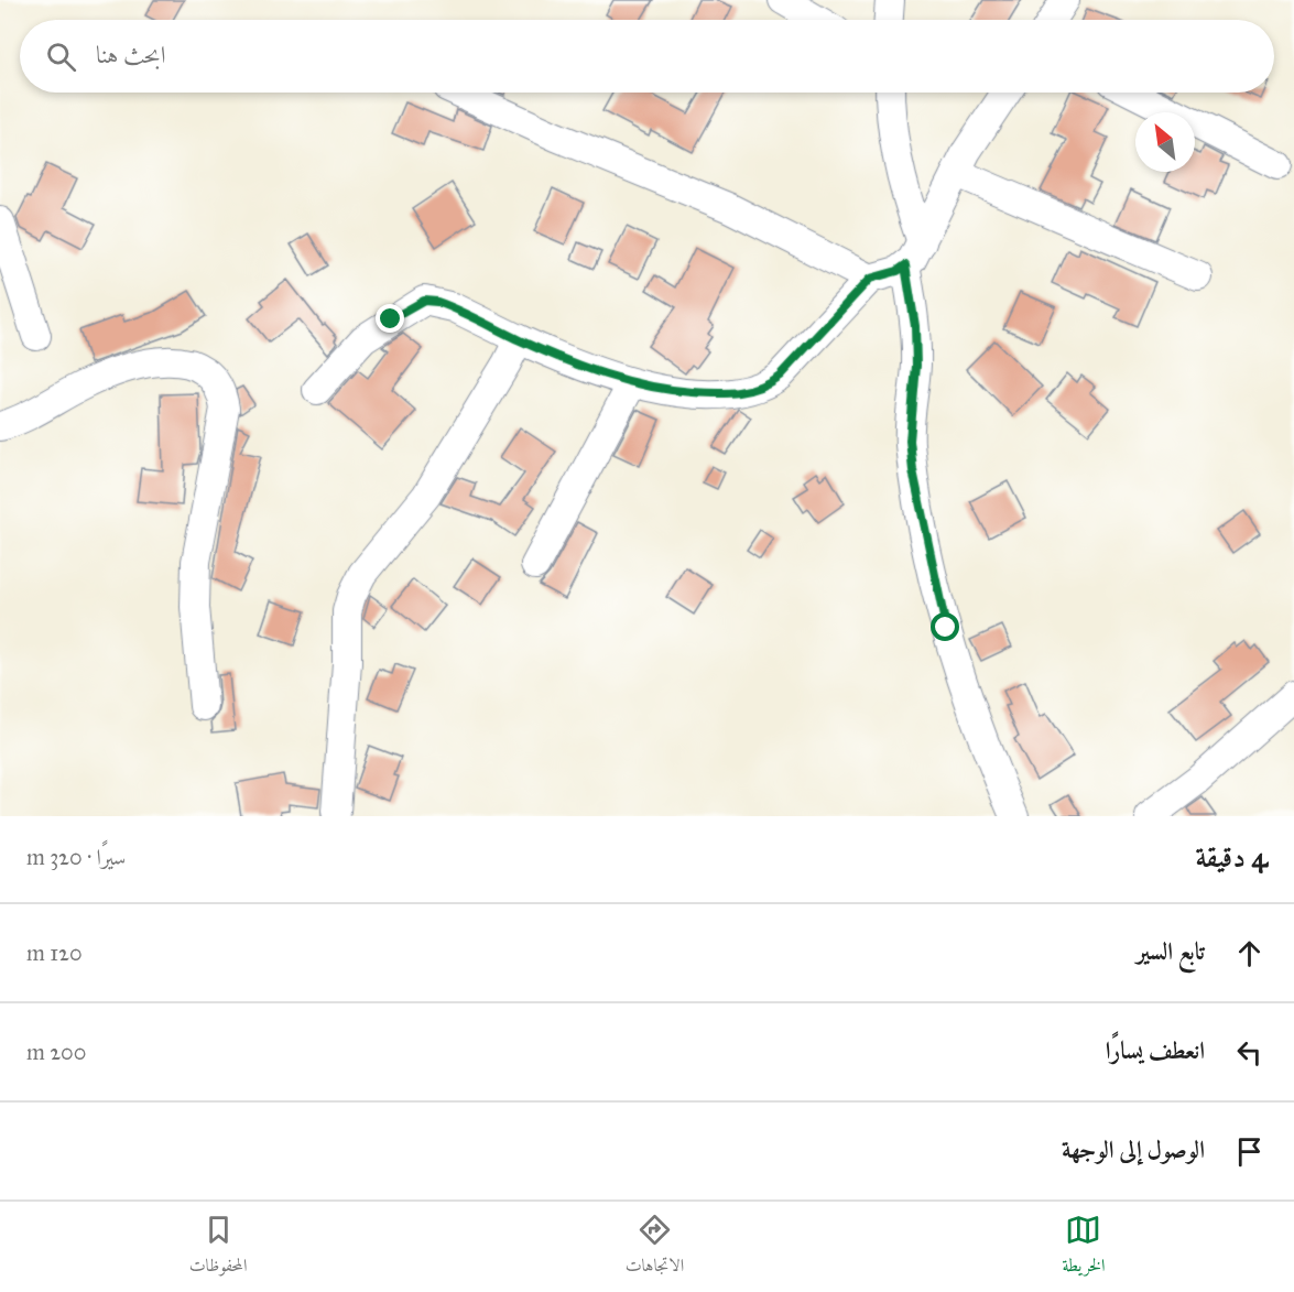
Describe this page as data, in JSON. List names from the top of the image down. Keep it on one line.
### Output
{"north":"top left","page":{"search":"ابحث هنا","heading":["4 دقيقة","سيرًا · 320 m"],"list":[["تابع السير","120 m"],["انعطف يسارًا","200 m"],"الوصول إلى الوجهة"],"nav":["الخريطة","الاتجاهات","المحفوظات"]}}
